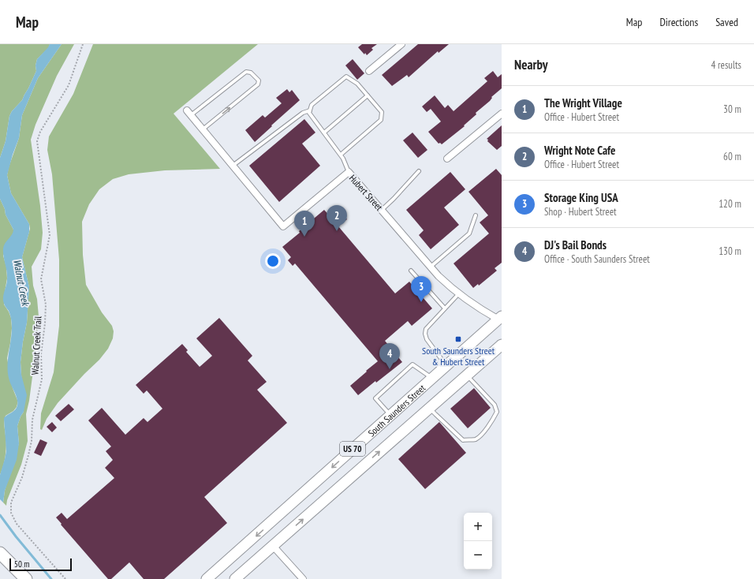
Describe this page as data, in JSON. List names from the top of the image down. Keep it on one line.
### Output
{"streets":{"main road":["South Saunders Street","US 70"],"street":["Hubert Street"],"path":["Walnut Creek Trail"]},"crossings":[["Hubert Street","South Saunders Street"]],"water":["Walnut Creek"],"places":{"transit":["South Saunders Street & Hubert Street"]},"scale_bar":"50 m","page":{"header":"Map","nav":["Map","Directions","Saved"],"heading":["Nearby","4 results"],"list":[{"mark":"1","name":"The Wright Village","note":"Office · Hubert Street","value":"30 m"},{"mark":"2","name":"Wright Note Cafe","note":"Office · Hubert Street","value":"60 m"},{"mark":"3","name":"Storage King USA","note":"Shop · Hubert Street","value":"120 m"},{"mark":"4","name":"DJ's Bail Bonds","note":"Office · South Saunders Street","value":"130 m"}],"pins":["2","1","3","4"],"map_buttons":["+","−"],"scale":"50 m"}}
